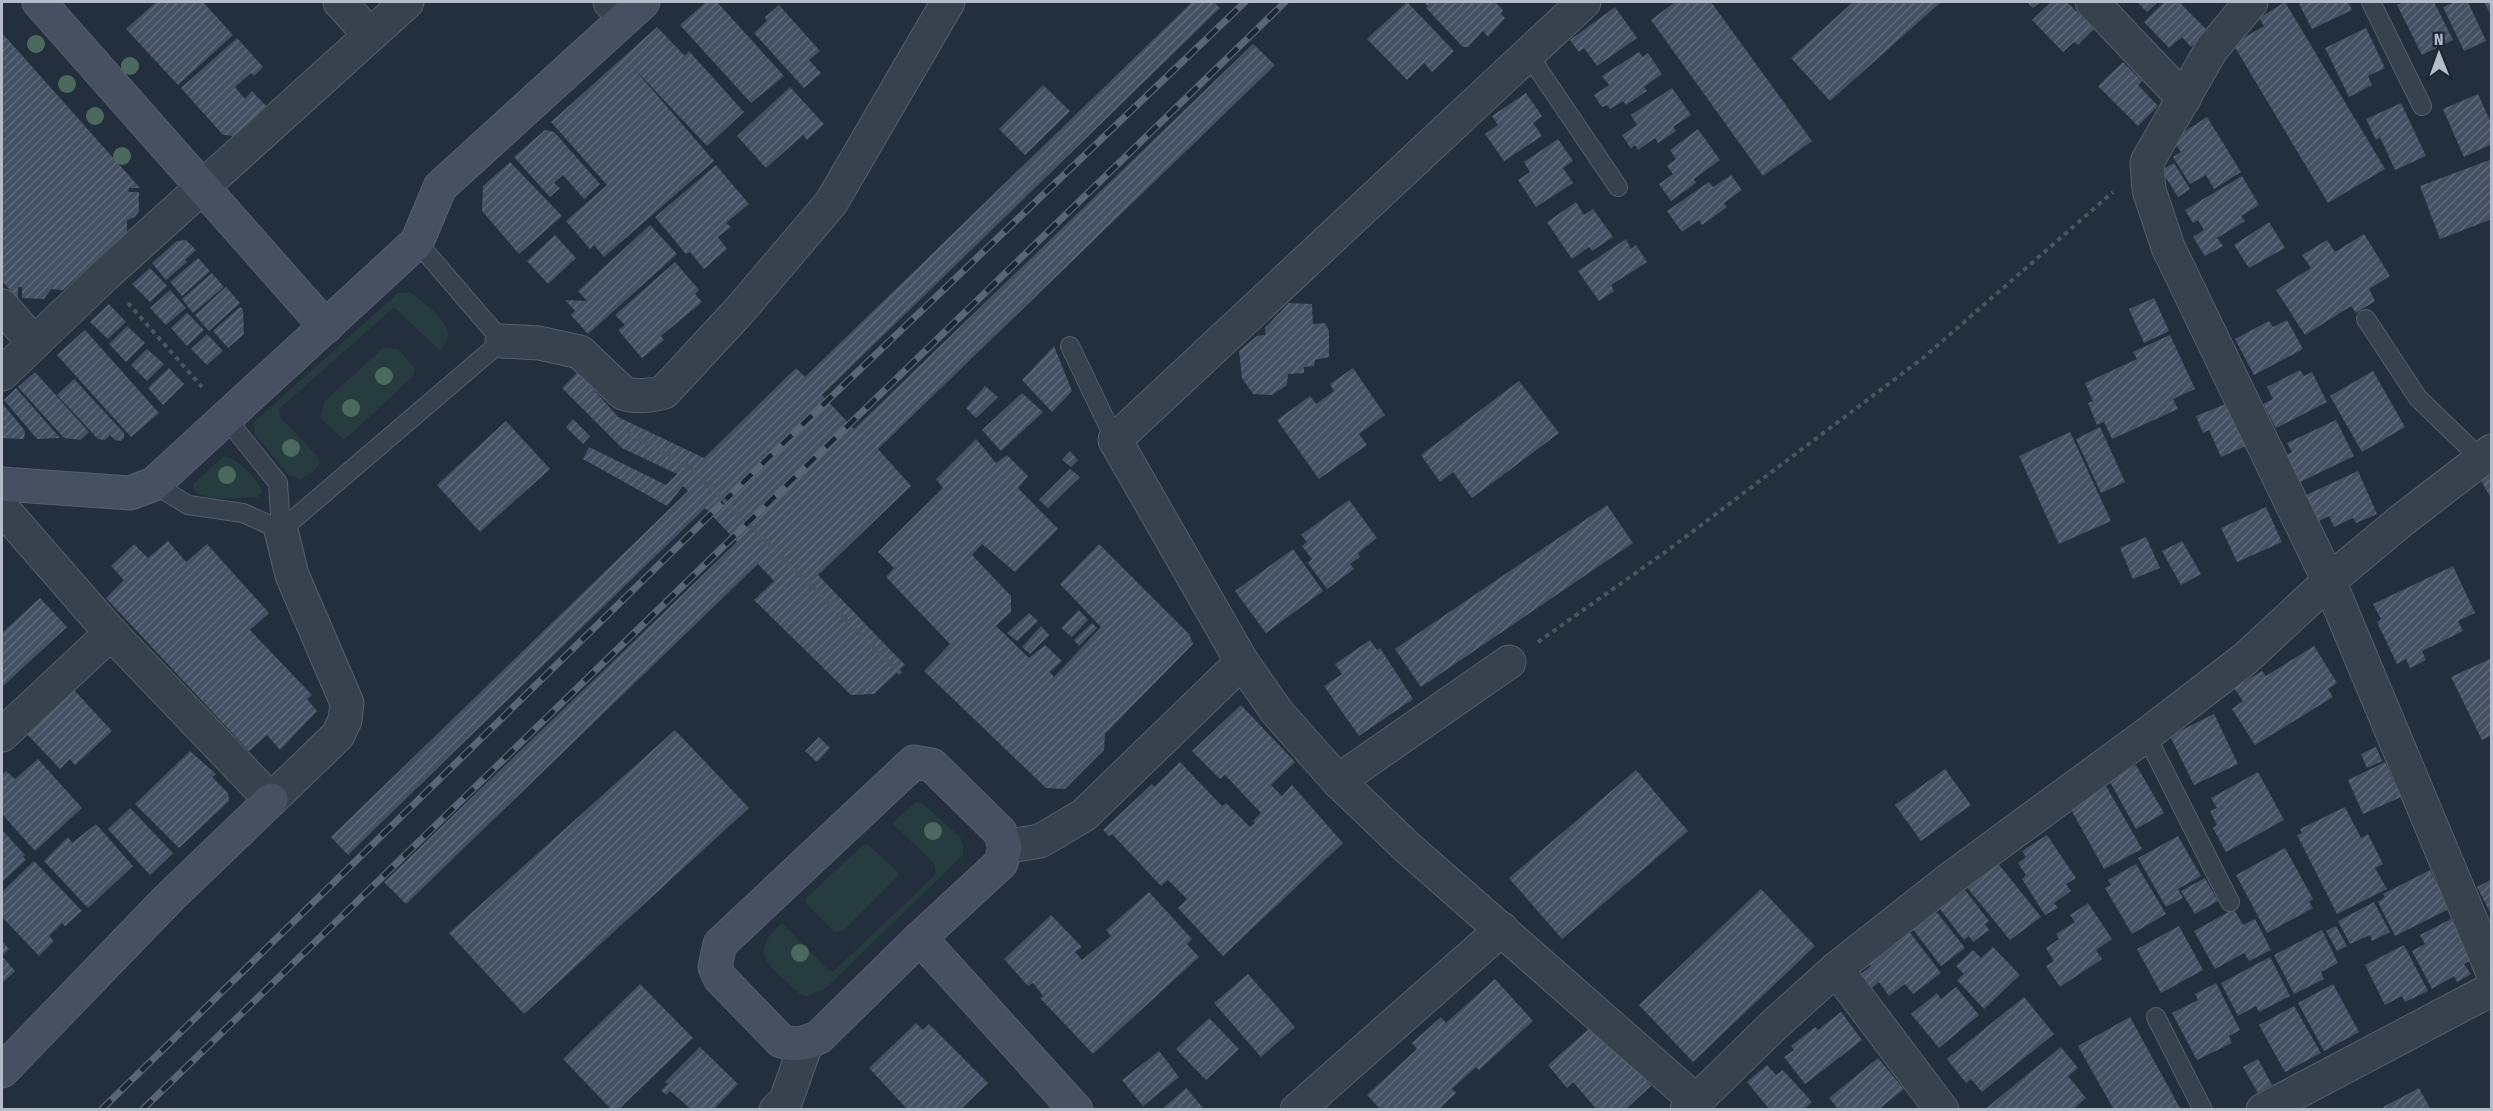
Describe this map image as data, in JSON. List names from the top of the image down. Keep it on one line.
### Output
{"north":"top"}
